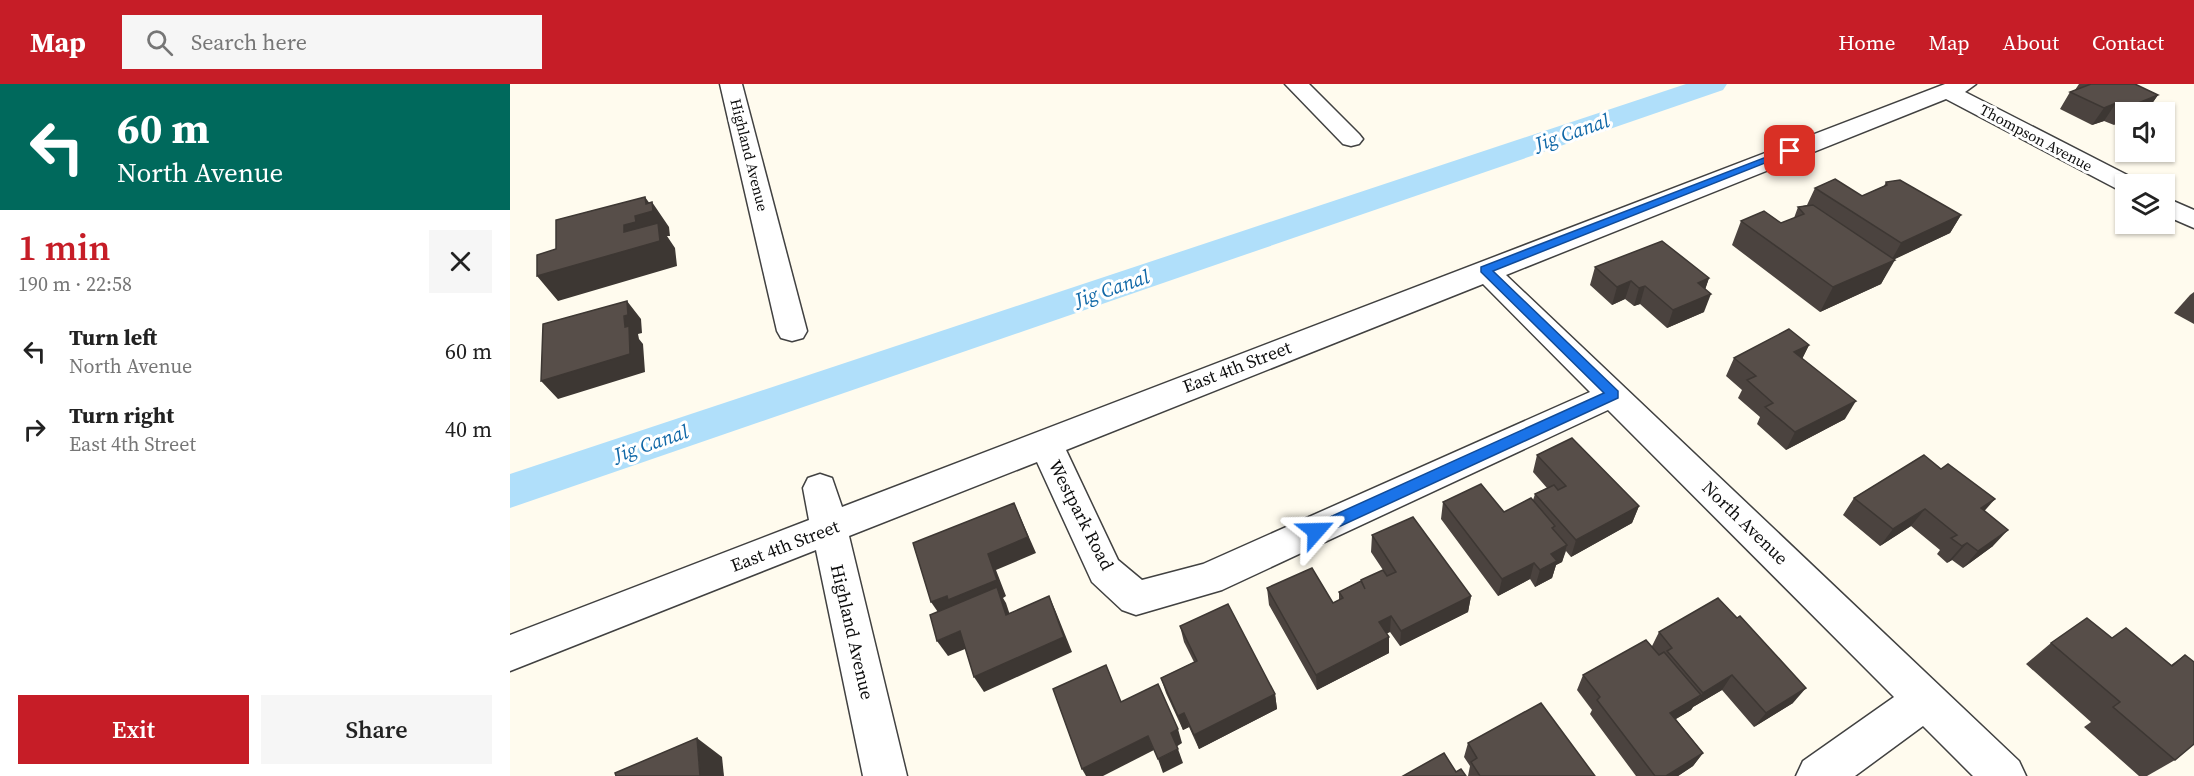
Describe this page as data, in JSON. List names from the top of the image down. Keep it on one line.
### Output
{"streets":{"street":["Thompson Avenue","Highland Avenue","East 4th Street","Westpark Road","North Avenue"]},"crossings":[["Thompson Avenue","East 4th Street"],["Highland Avenue","East 4th Street"],["East 4th Street","Westpark Road"],["East 4th Street","North Avenue"],["Westpark Road","North Avenue"]],"water":["Jig Canal"],"page":{"header":"Map","search":"Search here","nav":["Home","Map","About","Contact"],"turn":["60 m","North Avenue"],"heading":["1 min","190 m · 22:58"],"list":[{"name":"Turn left","note":"North Avenue","value":"60 m"},{"name":"Turn right","note":"East 4th Street","value":"40 m"}],"buttons":["Exit","Share"]}}
